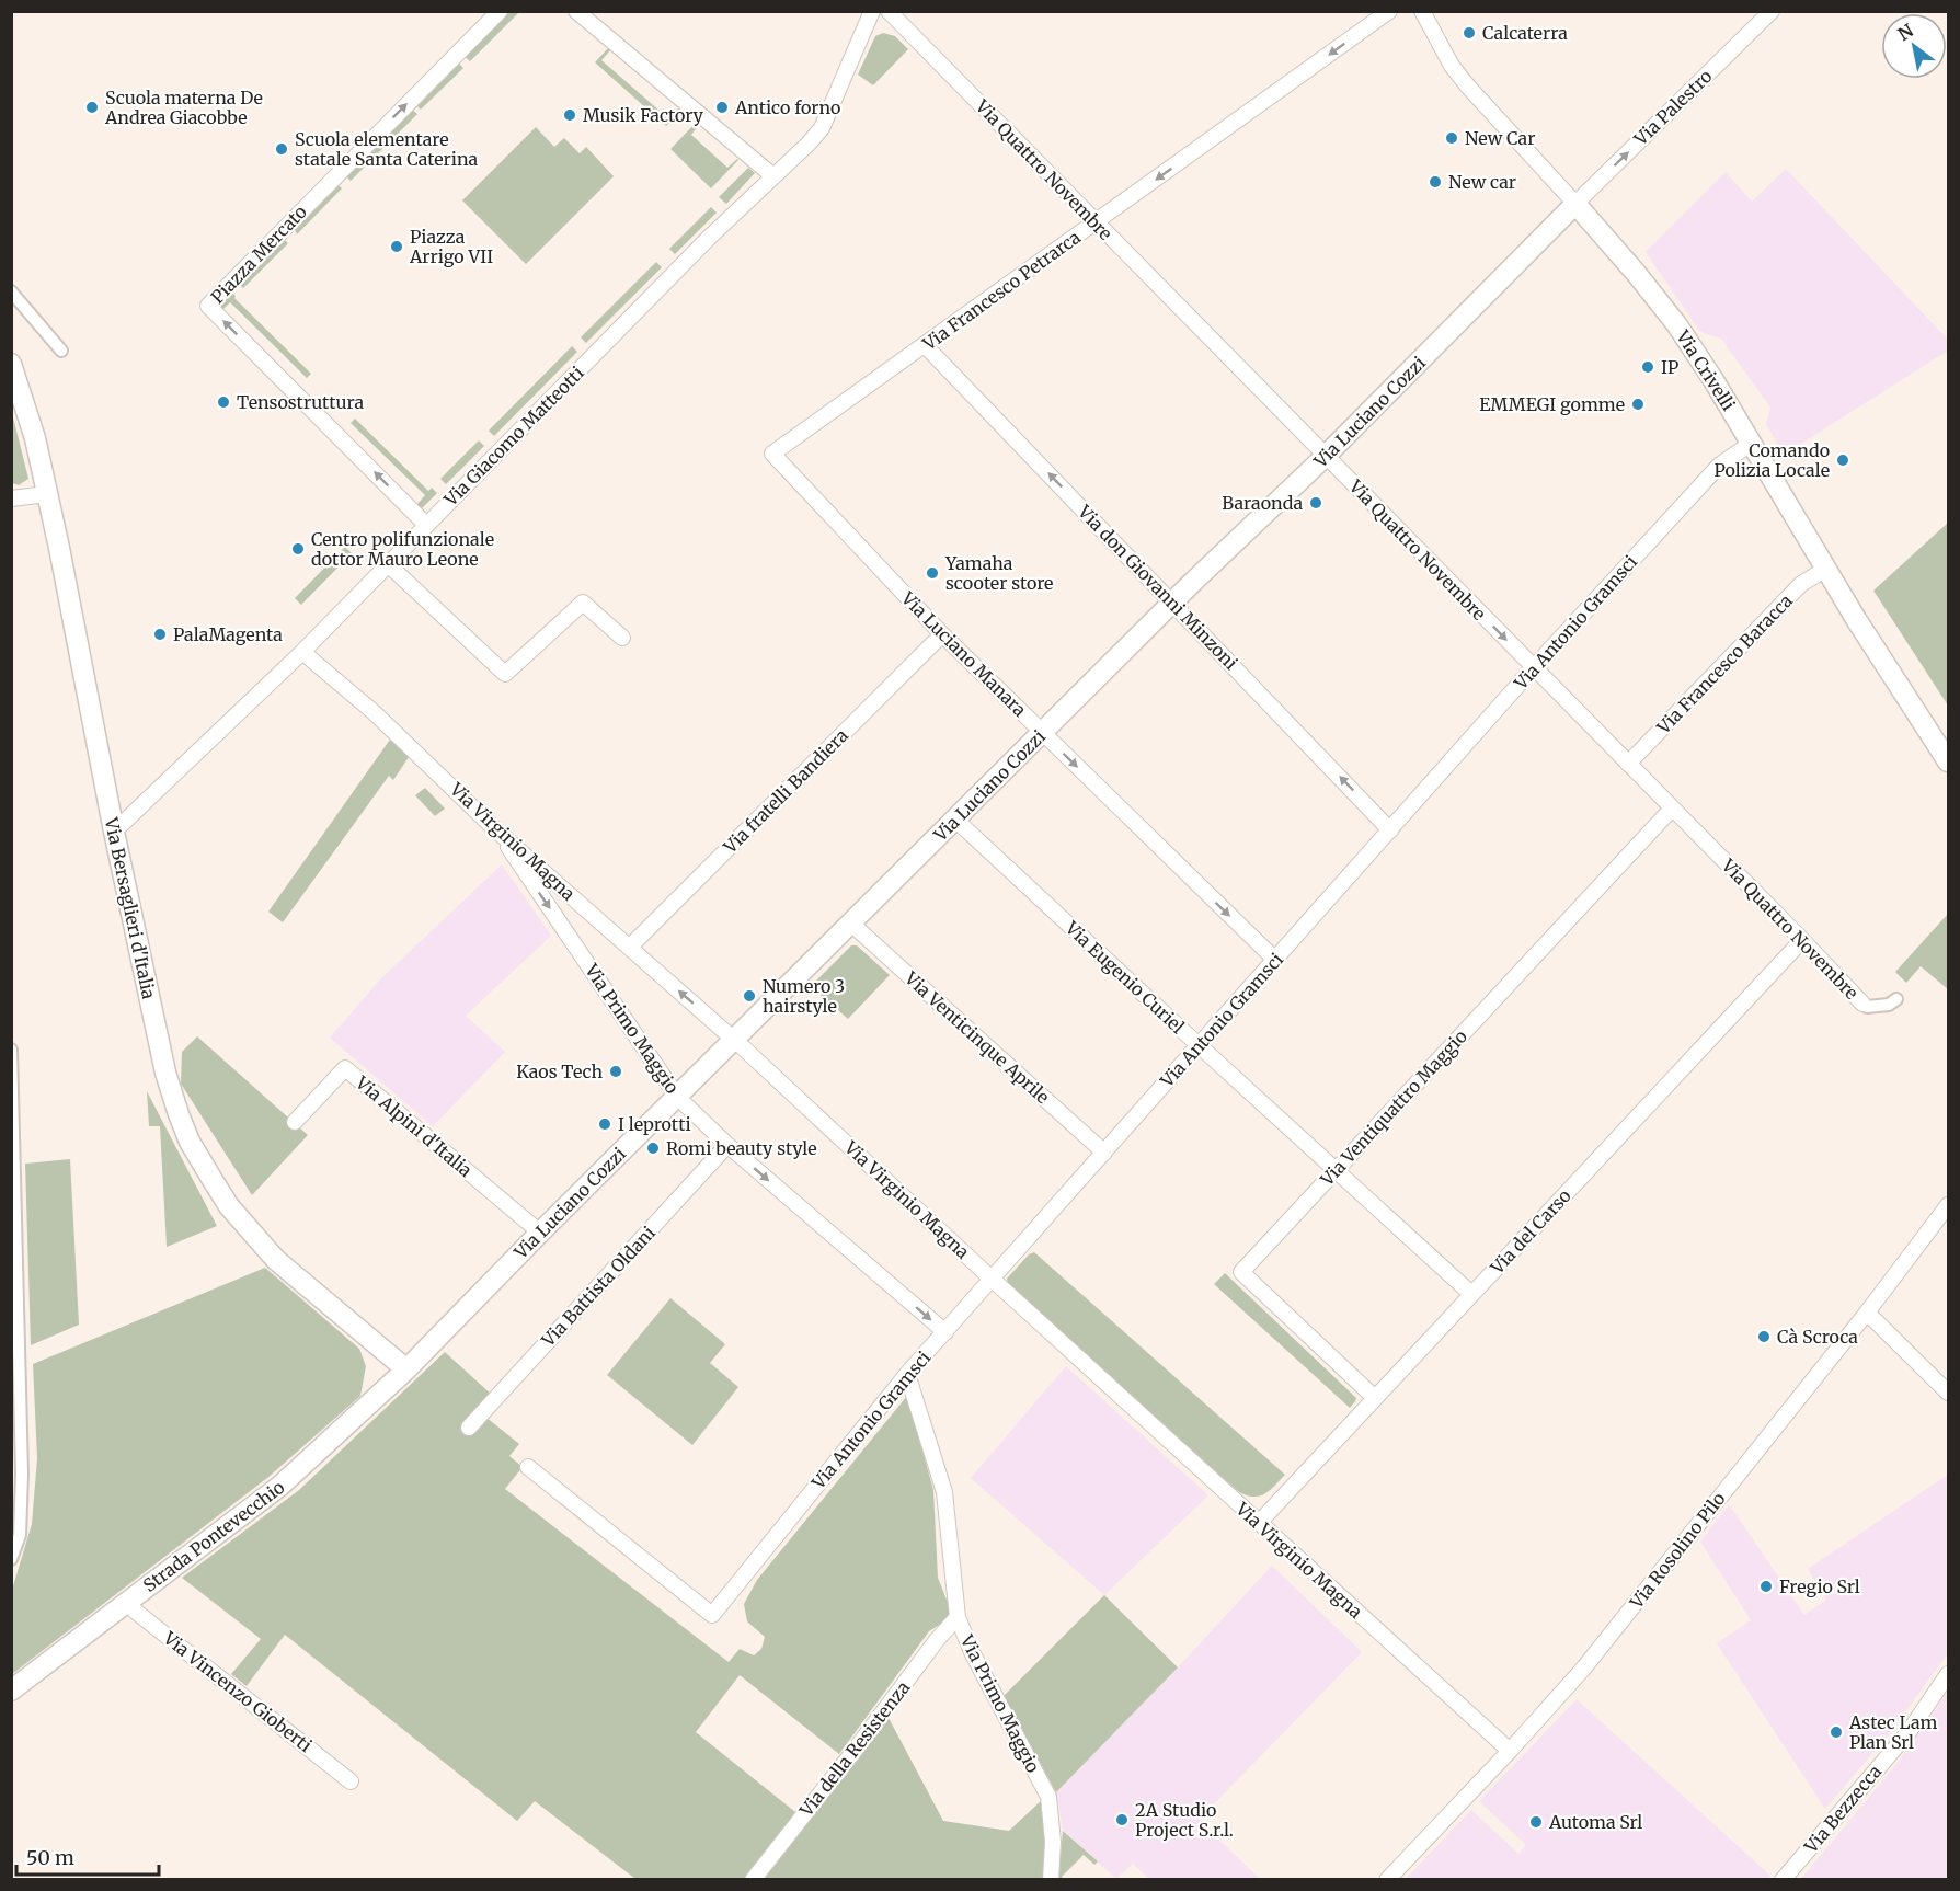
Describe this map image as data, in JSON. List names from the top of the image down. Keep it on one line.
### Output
{"streets":{"street":["Via Palestro","Via Quattro Novembre","Piazza Mercato","Via Francesco Petrarca","Via Crivelli","Via Luciano Cozzi","Via Giacomo Matteotti","Via don Giovanni Minzoni","Via Antonio Gramsci","Via Luciano Manara","Via Francesco Baracca","Via fratelli Bandiera","Via Virginio Magna","Via Bersaglieri d'Italia","Via Eugenio Curiel","Via Primo Maggio","Via Venticinque Aprile","Via Ventiquattro Maggio","Via Alpini d'Italia","Via del Carso","Via Battista Oldani","Strada Pontevecchio","Via Rosolino Pilo","Via Vincenzo Gioberti","Via della Resistenza","Via Bezzecca"]},"crossings":[["Via Palestro","Via Crivelli"],["Via Palestro","Via Luciano Cozzi"],["Via Quattro Novembre","Via Francesco Petrarca"],["Via Quattro Novembre","Via Luciano Cozzi"],["Via Quattro Novembre","Via Antonio Gramsci"],["Via Quattro Novembre","Via Francesco Baracca"],["Via Quattro Novembre","Via Ventiquattro Maggio"],["Via Quattro Novembre","Via del Carso"],["Piazza Mercato","Via Giacomo Matteotti"],["Via Francesco Petrarca","Via don Giovanni Minzoni"],["Via Francesco Petrarca","Via Luciano Manara"],["Via Crivelli","Via Luciano Cozzi"],["Via Crivelli","Via Antonio Gramsci"],["Via Crivelli","Via Francesco Baracca"],["Via Luciano Cozzi","Via don Giovanni Minzoni"],["Via Luciano Cozzi","Via Luciano Manara"],["Via Luciano Cozzi","Via Virginio Magna"],["Via Luciano Cozzi","Via Bersaglieri d'Italia"],["Via Luciano Cozzi","Via Eugenio Curiel"],["Via Luciano Cozzi","Via Primo Maggio"],["Via Luciano Cozzi","Via Venticinque Aprile"],["Via Luciano Cozzi","Via Alpini d'Italia"],["Via Luciano Cozzi","Strada Pontevecchio"],["Via Giacomo Matteotti","Via Virginio Magna"],["Via Giacomo Matteotti","Via Bersaglieri d'Italia"],["Via don Giovanni Minzoni","Via Antonio Gramsci"],["Via Antonio Gramsci","Via Luciano Manara"],["Via Antonio Gramsci","Via Virginio Magna"],["Via Antonio Gramsci","Via Eugenio Curiel"],["Via Antonio Gramsci","Via Primo Maggio"],["Via Antonio Gramsci","Via Venticinque Aprile"],["Via Luciano Manara","Via fratelli Bandiera"],["Via fratelli Bandiera","Via Virginio Magna"],["Via Virginio Magna","Via Primo Maggio"],["Via Virginio Magna","Via del Carso"],["Via Virginio Magna","Via Rosolino Pilo"],["Via Bersaglieri d'Italia","Strada Pontevecchio"],["Via Eugenio Curiel","Via Ventiquattro Maggio"],["Via Eugenio Curiel","Via del Carso"],["Via Primo Maggio","Via Battista Oldani"],["Via Primo Maggio","Via della Resistenza"],["Via Ventiquattro Maggio","Via del Carso"],["Strada Pontevecchio","Via Vincenzo Gioberti"]],"one_way":["Via Palestro","Via Francesco Petrarca","Via don Giovanni Minzoni","Via Luciano Manara","Via Primo Maggio"],"places":["Calcaterra","Scuola materna De Andrea Giacobbe","Antico forno","Musik Factory","New Car","Scuola elementare statale Santa Caterina","New car","Piazza Arrigo VII","IP","Tensostruttura","EMMEGI gomme","Comando Polizia Locale","Baraonda","Centro polifunzionale dottor Mauro Leone","Yamaha scooter store","PalaMagenta","Numero 3 hairstyle","Kaos Tech","I leprotti","Romi beauty style","Cà Scroca","Fregio Srl","Astec Lam Plan Srl","2A Studio Project S.r.l.","Automa Srl"],"scale_bar":"50 m","north":"top left"}
